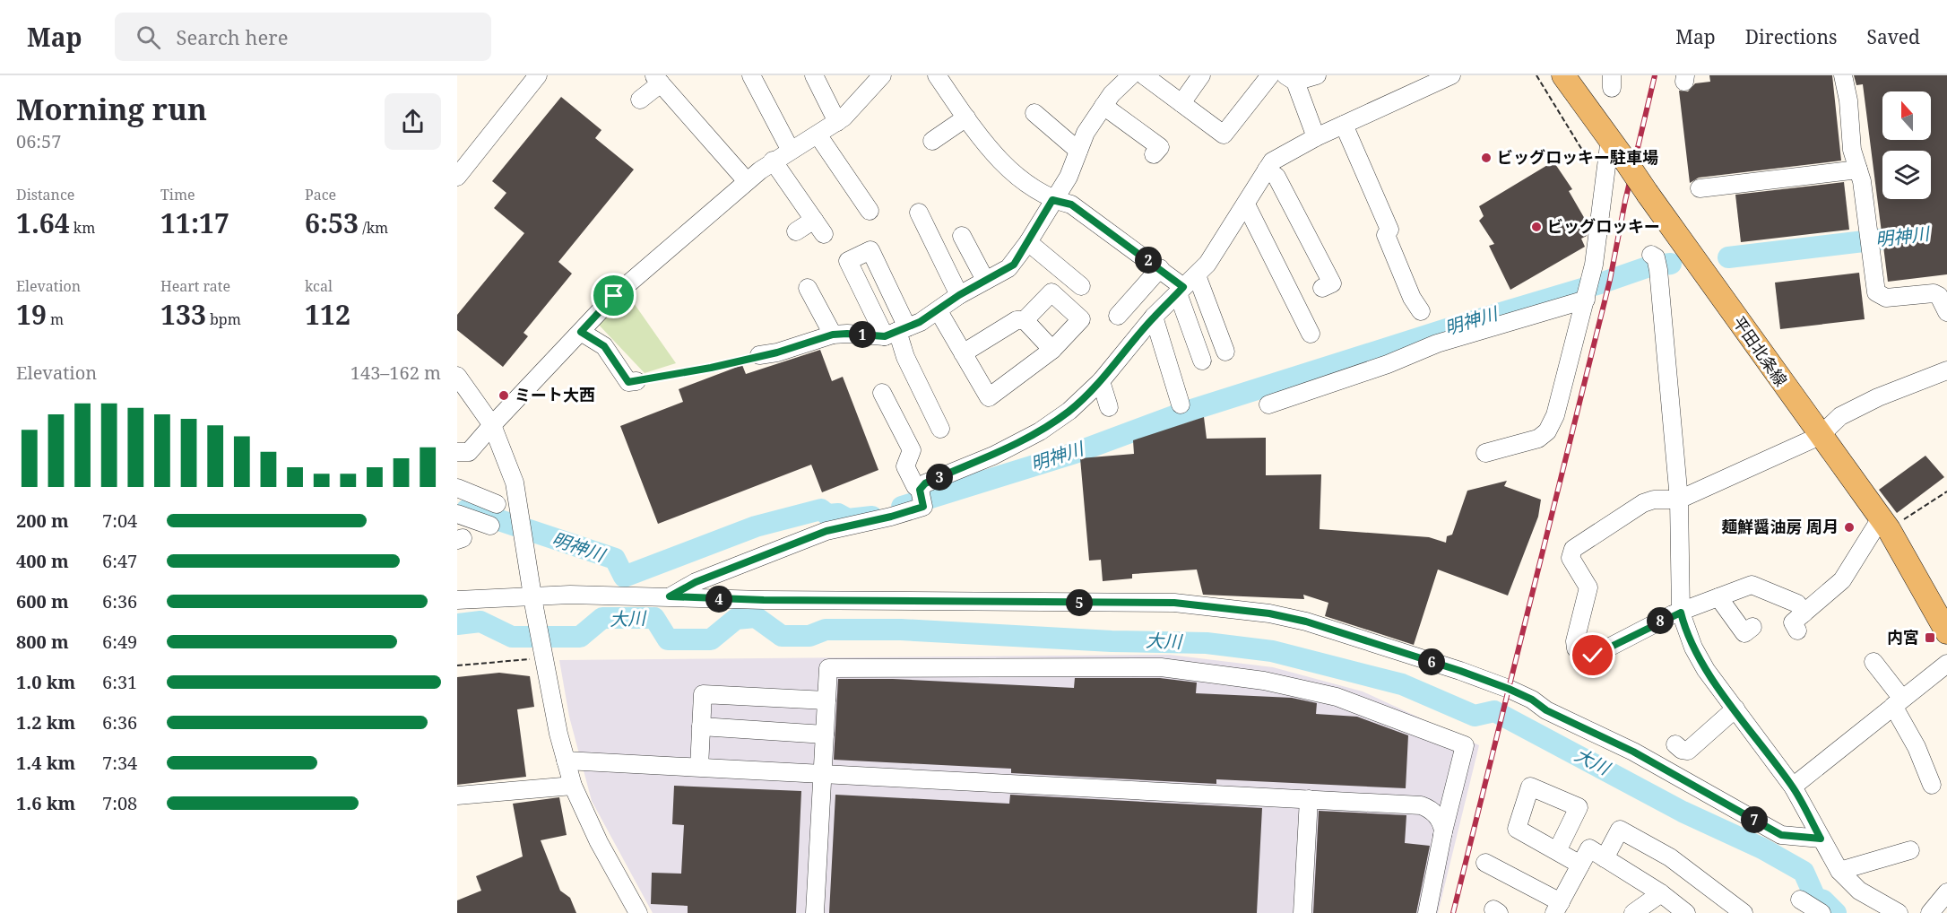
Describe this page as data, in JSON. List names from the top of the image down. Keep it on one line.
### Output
{"streets":{"main road":["平田北条線"]},"water":["明神川","大川"],"places":{"other":["ビッグロッキー駐車場","ビッグロッキー","ミート大西","麺鮮醤油房 周月"],"transit":["内宮"]},"north":"top","page":{"header":"Map","search":"Search here","nav":["Map","Directions","Saved"],"heading":["Morning run","06:57"],"stats":[["Distance","1.64 km"],["Time","11:17"],["Pace","6:53 /km"],["Elevation","19 m"],["Heart rate","133 bpm"],["kcal","112"]],"pins":["2","1","3","4","5","8","6","7"],"chart":["Elevation","143–162 m"],"list":[{"name":"200 m","note":"7:04"},{"name":"400 m","note":"6:47"},{"name":"600 m","note":"6:36"},{"name":"800 m","note":"6:49"},{"name":"1.0 km","note":"6:31"},{"name":"1.2 km","note":"6:36"},{"name":"1.4 km","note":"7:34"},{"name":"1.6 km","note":"7:08"}]}}
